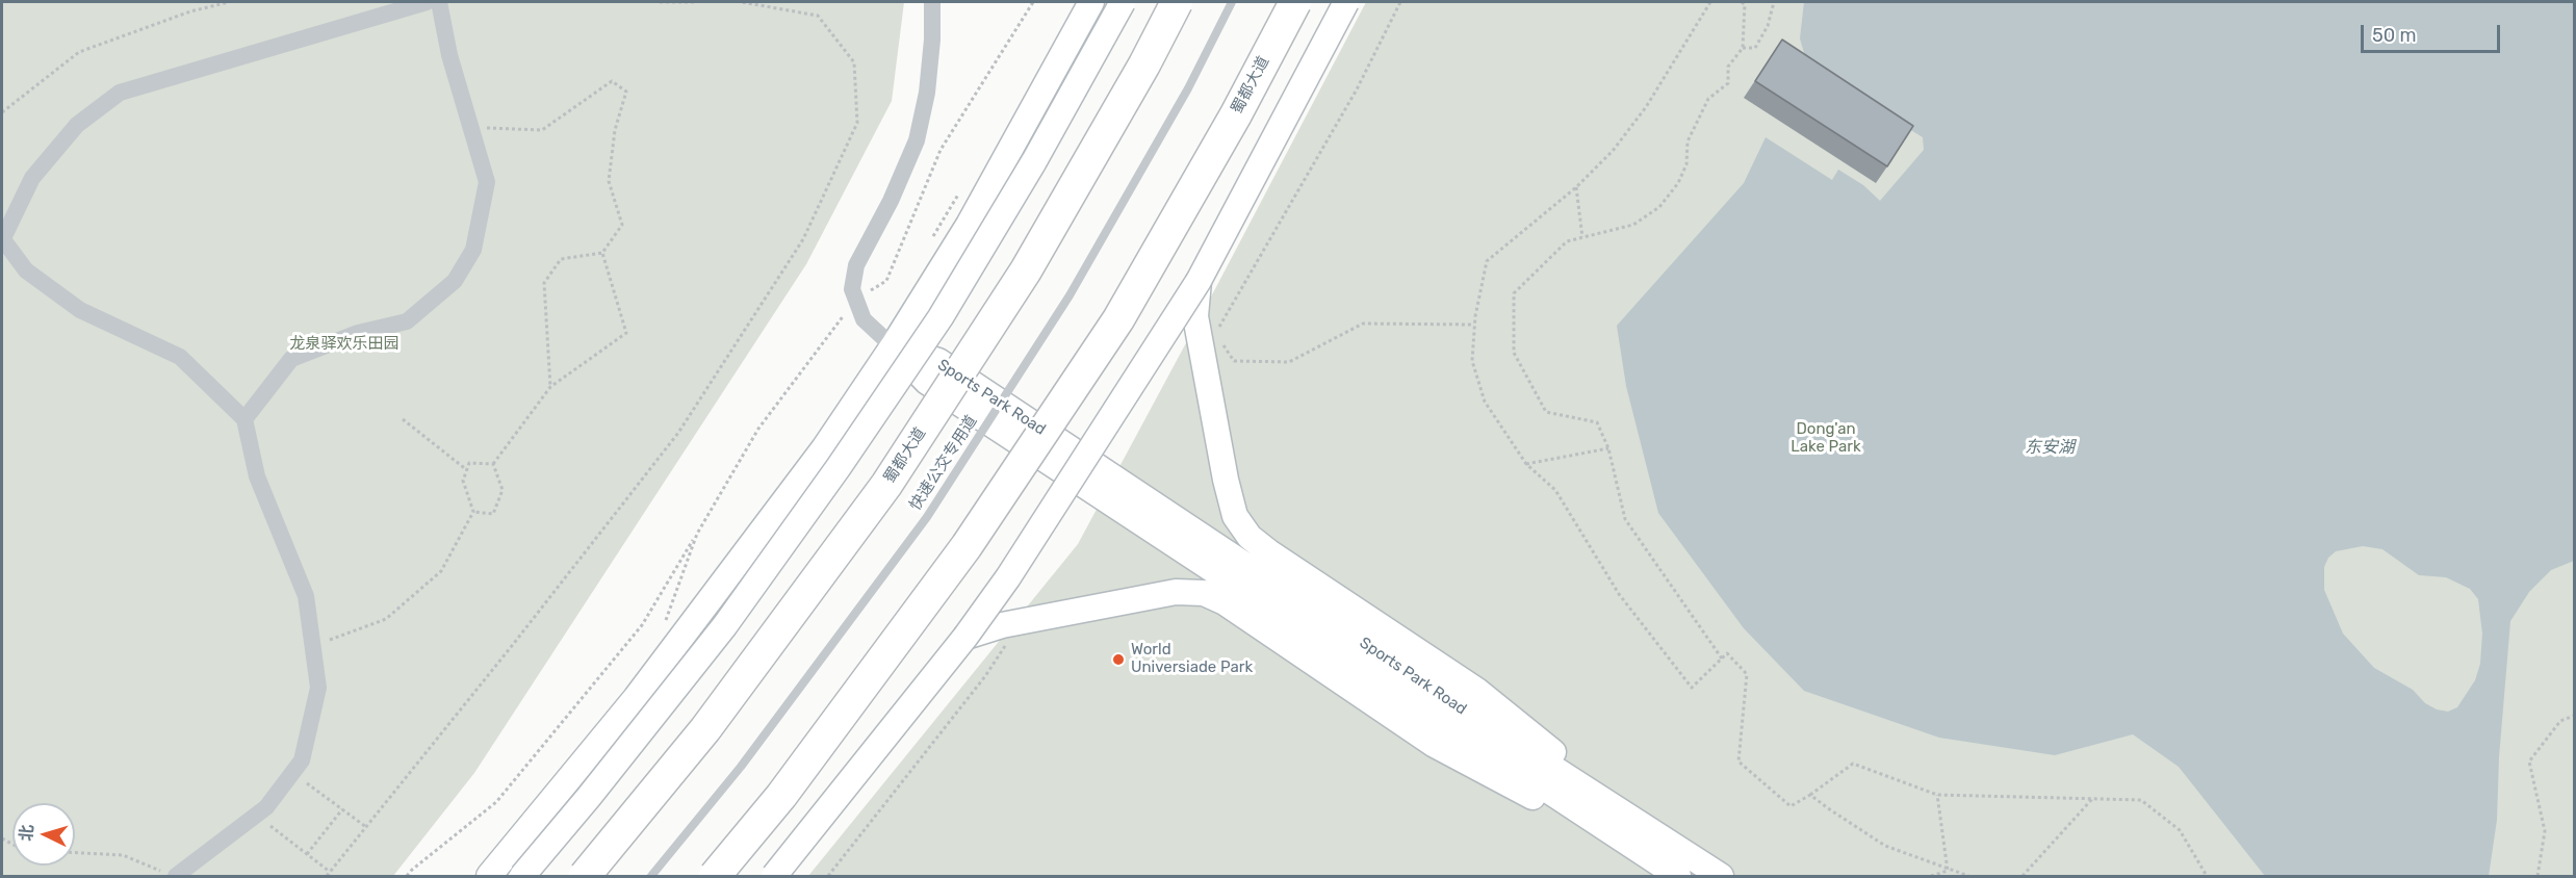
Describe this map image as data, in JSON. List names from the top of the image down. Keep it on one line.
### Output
{"streets":{"highway":["蜀都大道"],"main road":["Sports Park Road"],"lane":["快速公交专用道"]},"water":["东安湖"],"parks":["龙泉驿欢乐田园","Dong'an Lake Park"],"places":["World Universiade Park"],"scale_bar":"50 m","north":"left"}
